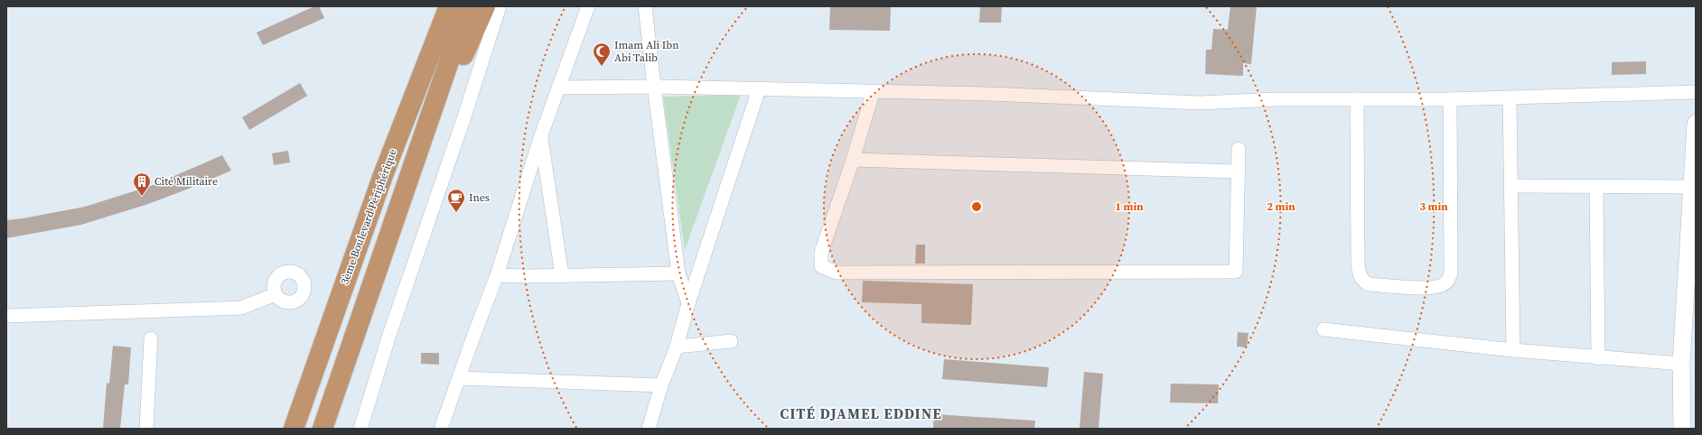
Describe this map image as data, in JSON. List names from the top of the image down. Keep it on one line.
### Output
{"streets":{"highway":["3ème Boulevard Périphérique"]},"districts":["CITÉ DJAMEL EDDINE"],"places":{"mosque":["Imam Ali Ibn Abi Talib"],"building":["Cité Militaire"],"cafe":["Ines"]},"rings":["1 min","2 min","3 min"]}
